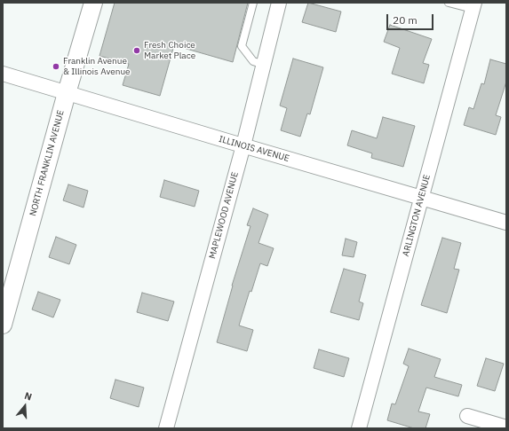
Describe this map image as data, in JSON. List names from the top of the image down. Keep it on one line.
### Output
{"streets":{"street":["ILLINOIS AVENUE","NORTH FRANKLIN AVENUE","MAPLEWOOD AVENUE","ARLINGTON AVENUE"]},"crossings":[["ILLINOIS AVENUE","NORTH FRANKLIN AVENUE"],["ILLINOIS AVENUE","MAPLEWOOD AVENUE"],["ILLINOIS AVENUE","ARLINGTON AVENUE"]],"places":["Fresh Choice Market Place","Franklin Avenue & Illinois Avenue"],"scale_bar":"20 m","north":"top"}
